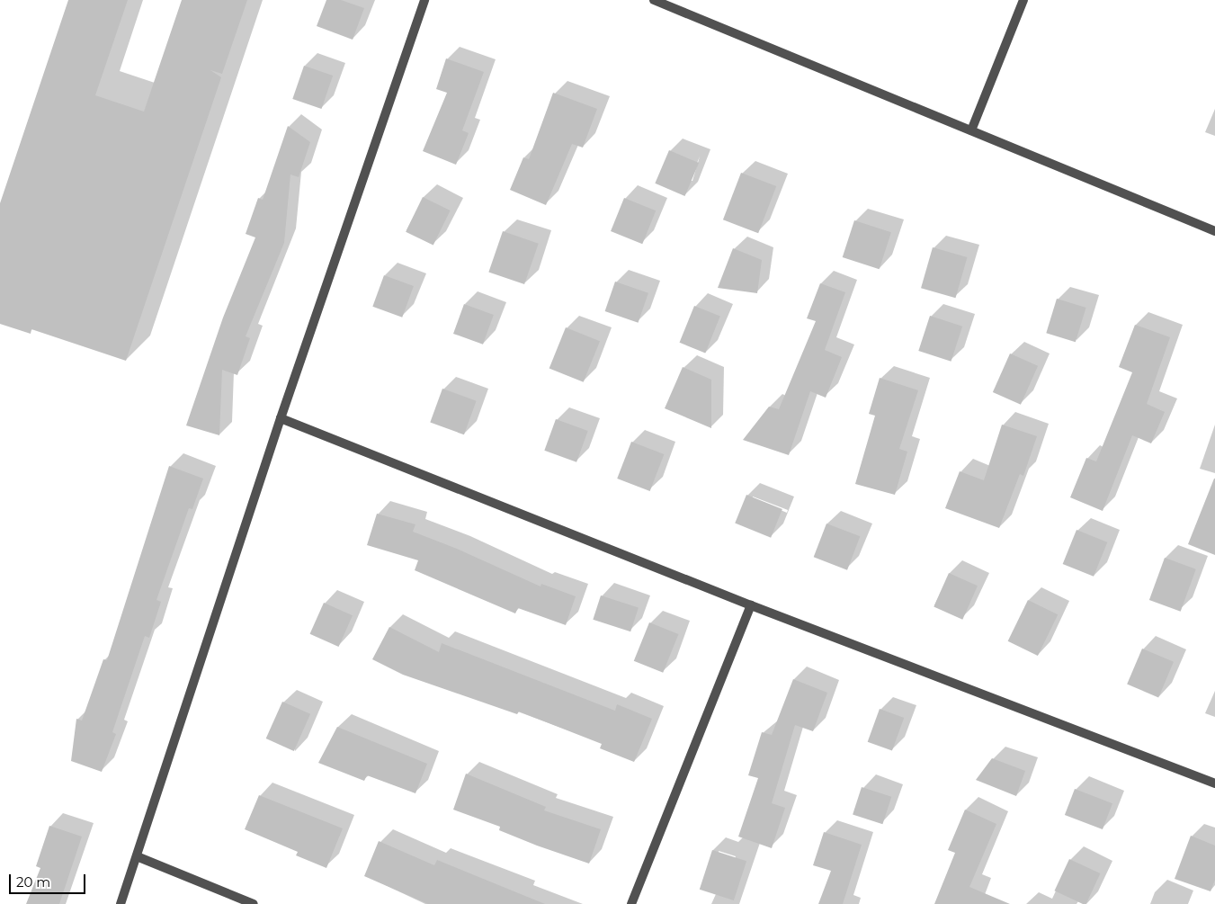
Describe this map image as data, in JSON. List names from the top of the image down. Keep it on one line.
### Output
{"scale_bar":"20 m"}
